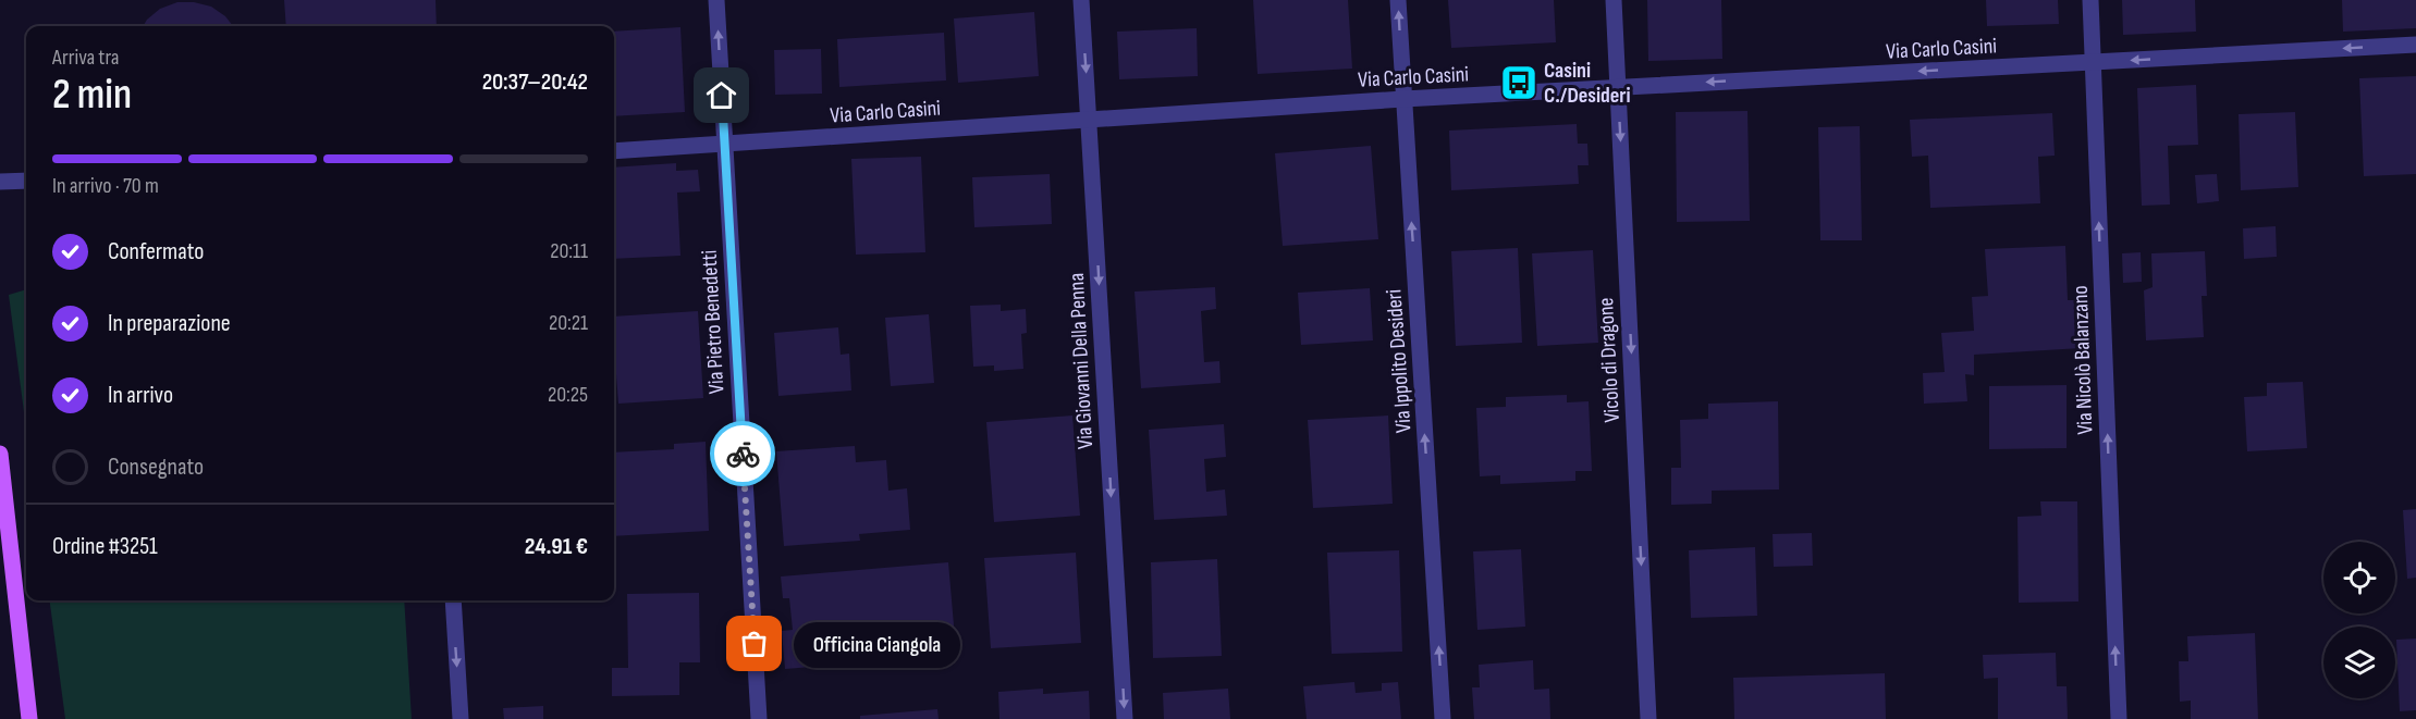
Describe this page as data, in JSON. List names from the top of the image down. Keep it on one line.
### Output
{"streets":{"street":["Via Carlo Casini","Via Pietro Benedetti","Vicolo di Dragone","Via Nicolò Balanzano","Via Giovanni Della Penna","Via Ippolito Desideri"]},"crossings":[["Via Carlo Casini","Via Pietro Benedetti"],["Via Carlo Casini","Vicolo di Dragone"],["Via Carlo Casini","Via Nicolò Balanzano"],["Via Carlo Casini","Via Giovanni Della Penna"],["Via Carlo Casini","Via Ippolito Desideri"]],"one_way":["Via Carlo Casini","Vicolo di Dragone","Via Nicolò Balanzano","Via Giovanni Della Penna","Via Ippolito Desideri"],"places":{"bus stop":["Casini C./Desideri"],"other":["Officina Ciangola"]},"page":{"heading":["2 min","Arriva tra","20:37–20:42"],"panel":["Ordine #3251","24.91 €"],"bar":"In arrivo · 70 m","list":[["Confermato","20:11"],["In preparazione","20:21"],["In arrivo","20:25"],"Consegnato"],"bubble":"Officina Ciangola"}}
